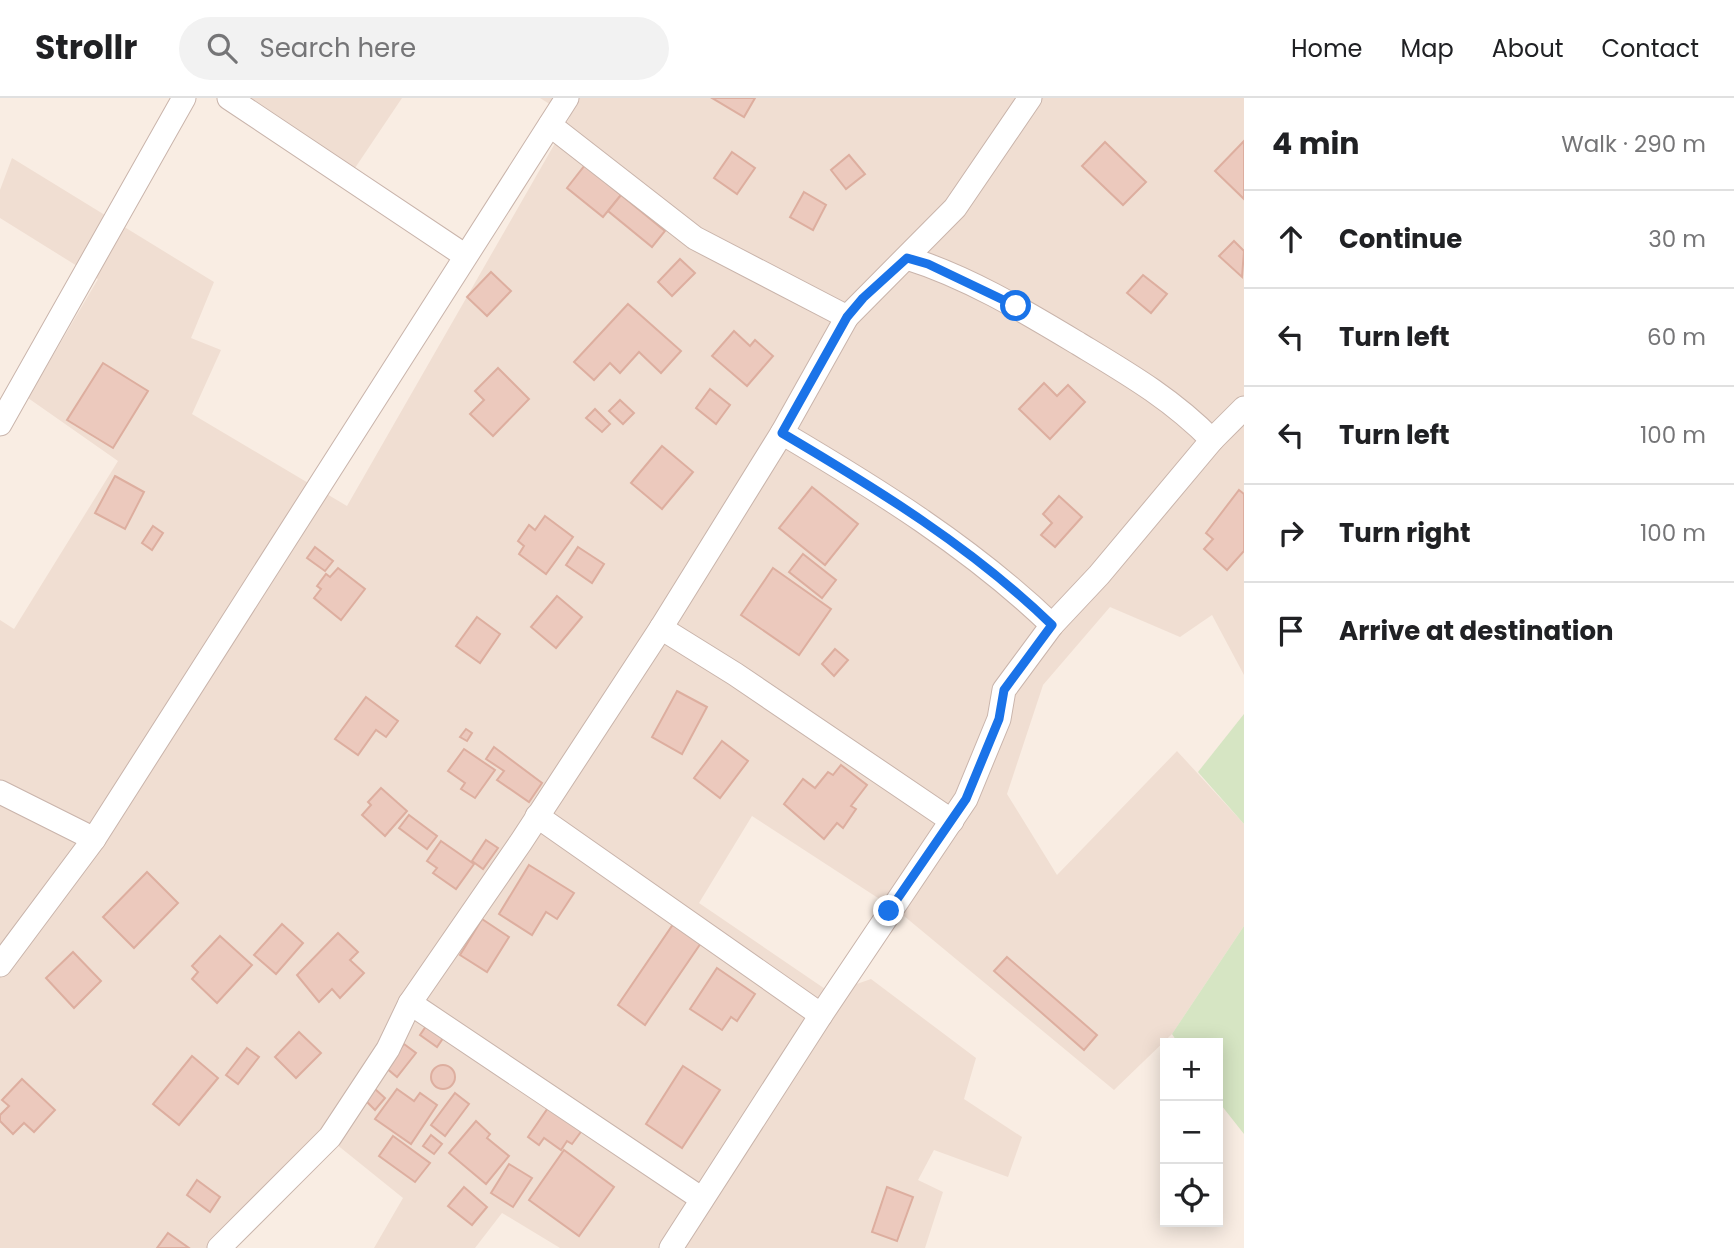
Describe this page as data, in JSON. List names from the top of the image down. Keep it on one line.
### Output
{"page":{"header":"Strollr","search":"Search here","nav":["Home","Map","About","Contact"],"heading":["4 min","Walk · 290 m"],"list":[["Continue","30 m"],["Turn left","60 m"],["Turn left","100 m"],["Turn right","100 m"],"Arrive at destination"],"map_buttons":["+","−"]}}
